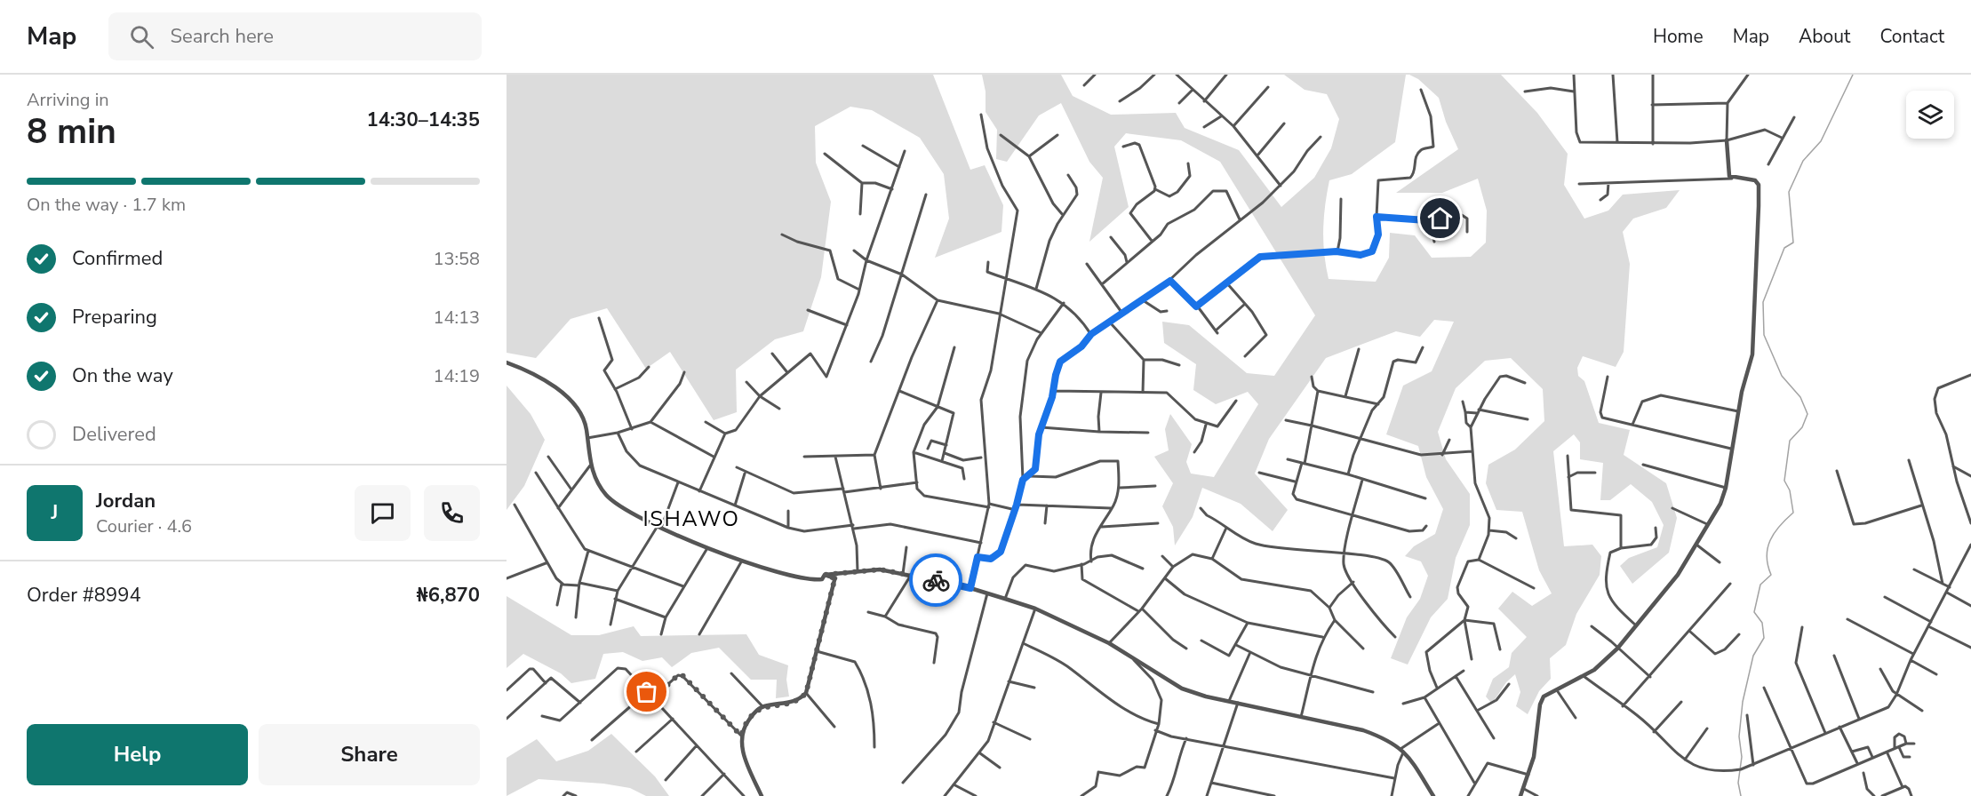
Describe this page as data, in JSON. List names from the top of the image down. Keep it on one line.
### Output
{"districts":["ISHAWO"],"page":{"header":"Map","search":"Search here","nav":["Home","Map","About","Contact"],"heading":["8 min","Arriving in","14:30–14:35"],"panel":["Jordan","Courier · 4.6","Order #8994","₦6,870"],"bar":"On the way · 1.7 km","list":[["Confirmed","13:58"],["Preparing","14:13"],["On the way","14:19"],"Delivered"],"round":"J","buttons":["Help","Share"]}}
